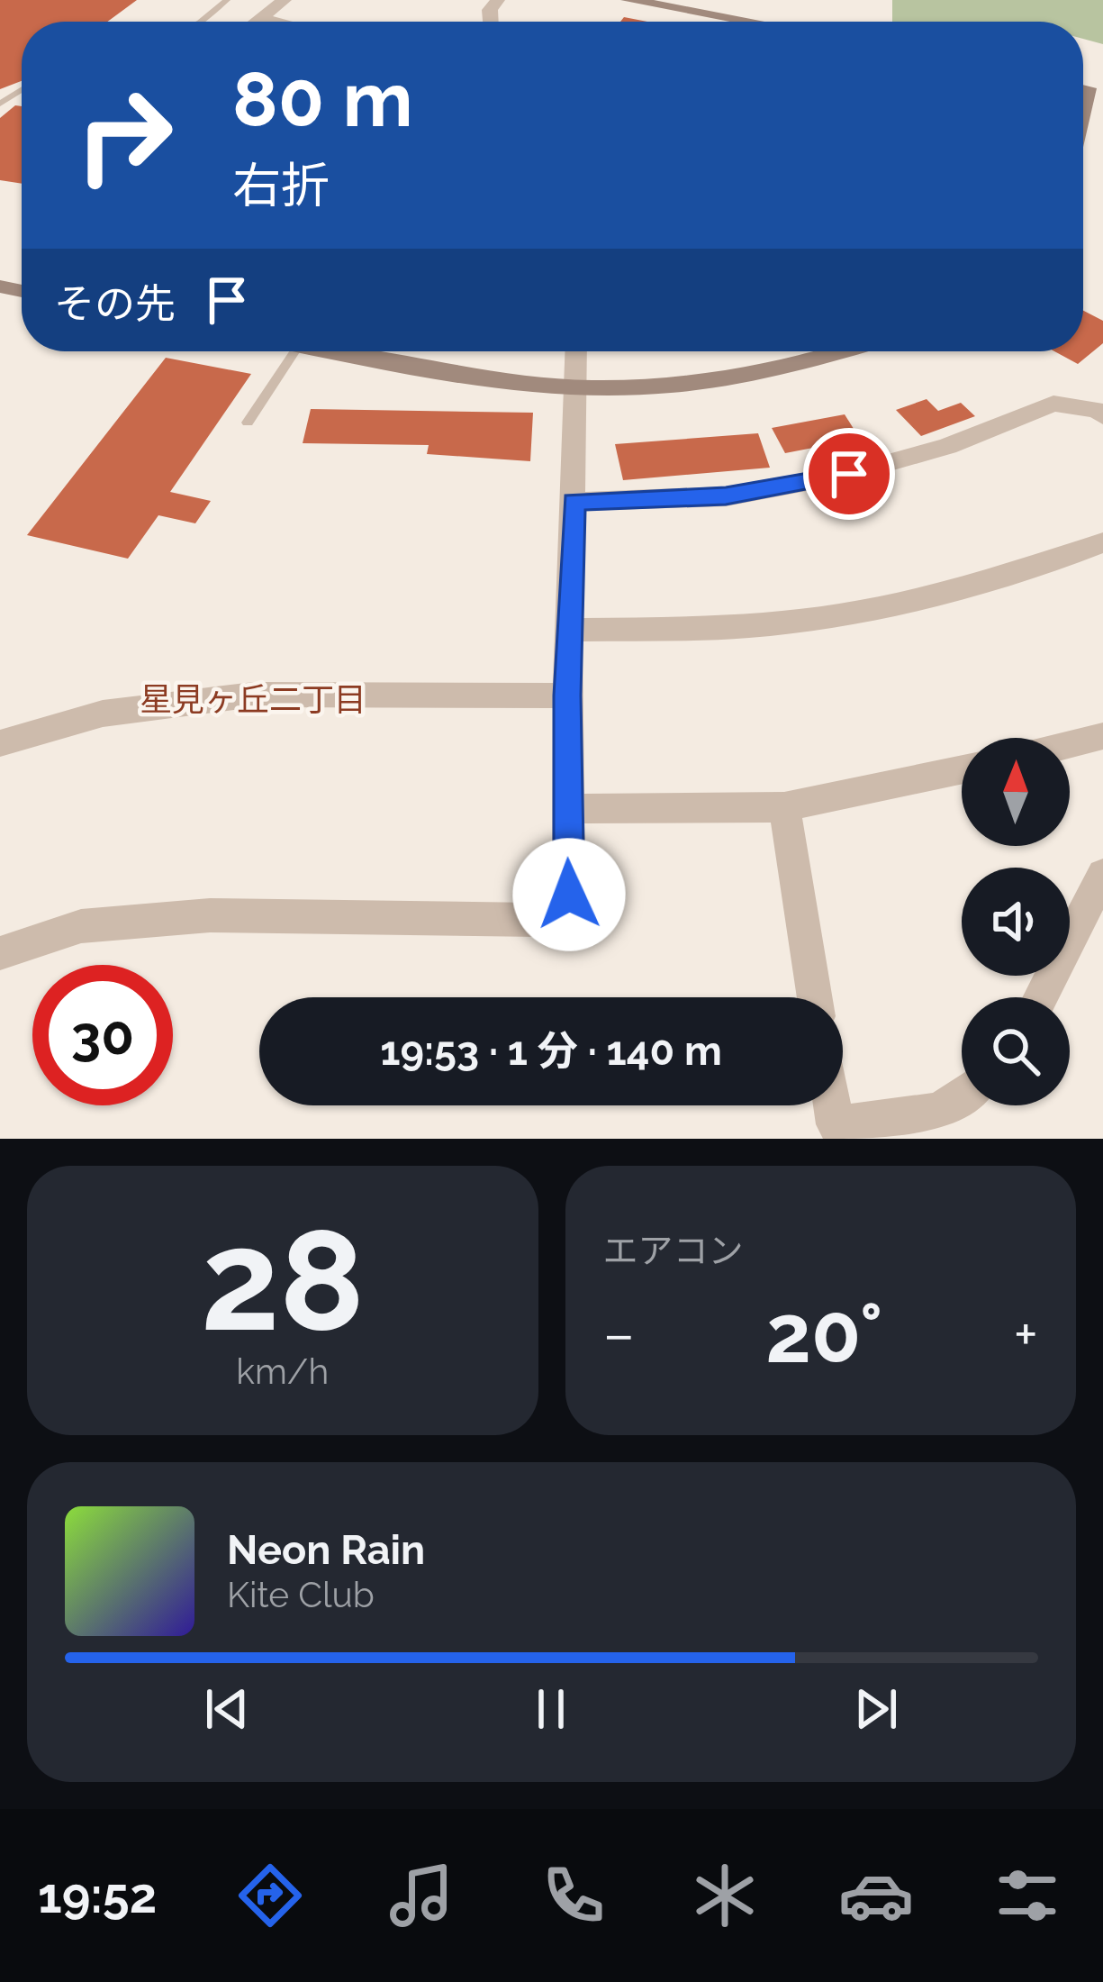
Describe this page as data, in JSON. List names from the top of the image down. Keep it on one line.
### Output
{"districts":["星見ヶ丘二丁目"],"north":"top","page":{"turn":["80 m","右折"],"then":"その先","limit":"30","trip":"19:53 · 1 分 · 140 m","tile":[["28","km/h"],"エアコン"],"heat":["−","20°","+"],"song":["Neon Rain","Kite Club"],"tabs":"19:52"}}
